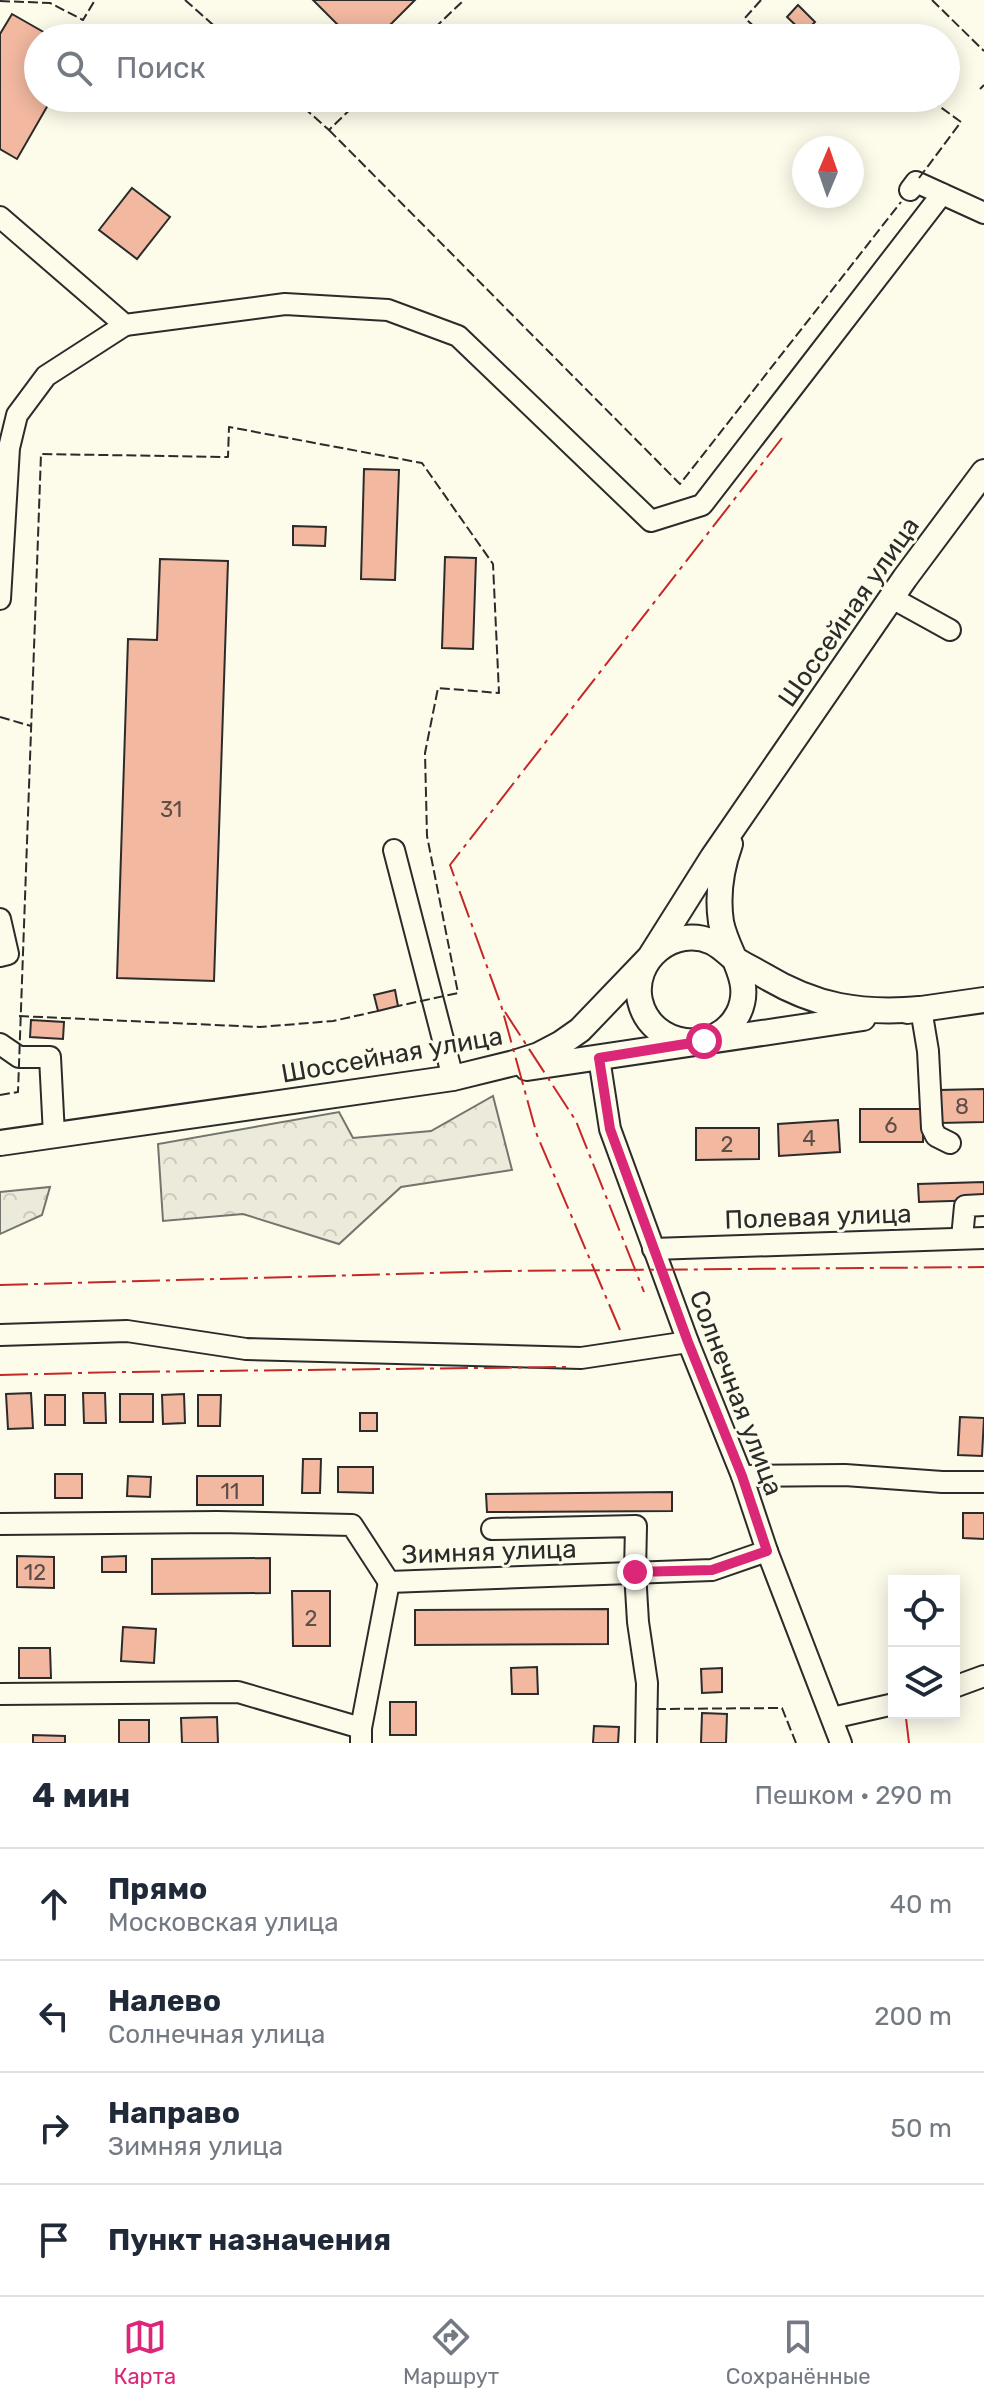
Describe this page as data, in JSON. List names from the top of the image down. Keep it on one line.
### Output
{"streets":{"main road":["Шоссейная улица"],"street":["Полевая улица","Солнечная улица","Зимняя улица"]},"crossings":[["Полевая улица","Солнечная улица"],["Солнечная улица","Зимняя улица"]],"house_numbers":["31","8","6","4","2","11","12","2"],"north":"top","page":{"search":"Поиск","heading":["4 мин","Пешком · 290 m"],"list":[["Прямо","Московская улица","40 m"],["Налево","Солнечная улица","200 m"],["Направо","Зимняя улица","50 m"],"Пункт назначения"],"nav":["Карта","Маршрут","Сохранённые"]}}
